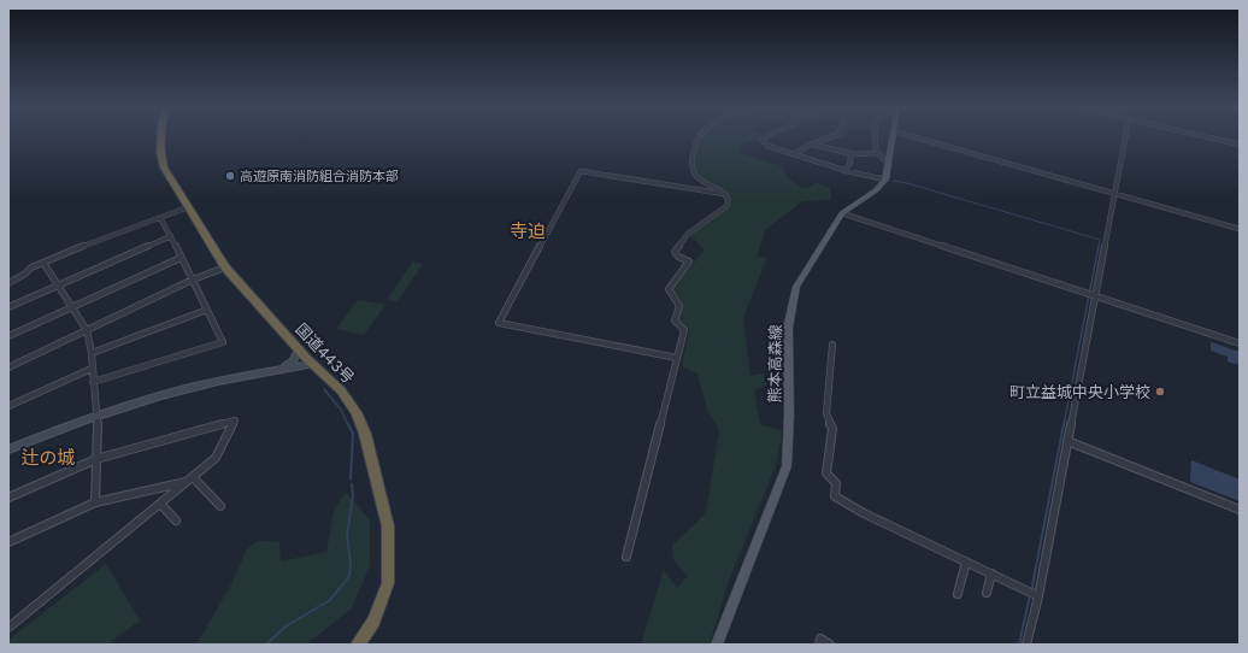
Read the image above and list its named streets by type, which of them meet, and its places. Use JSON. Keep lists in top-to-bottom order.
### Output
{
  "streets": {
    "highway": ["国道443号"],
    "main road": ["熊本高森線"]
  },
  "districts": ["寺迫", "辻の城"],
  "places": ["高遊原南消防組合消防本部", "町立益城中央小学校"]
}
